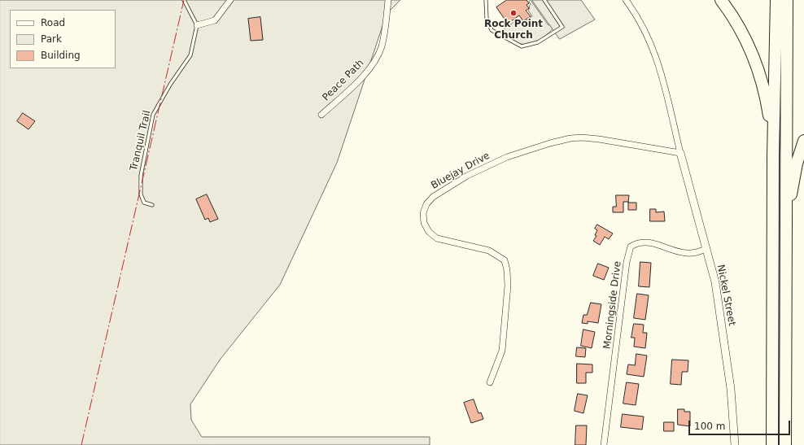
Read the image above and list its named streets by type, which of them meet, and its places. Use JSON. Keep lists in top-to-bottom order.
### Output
{
  "streets": {
    "street": [
      "Peace Path",
      "Bluejay Drive",
      "Nickel Street",
      "Morningside Drive"
    ],
    "lane": ["Tranquil Trail"]
  },
  "crossings": [
    ["Bluejay Drive", "Nickel Street"],
    ["Nickel Street", "Morningside Drive"]
  ],
  "places": ["Rock Point Church"],
  "legend": ["Road", "Park", "Building"],
  "scale_bar": "100 m"
}
